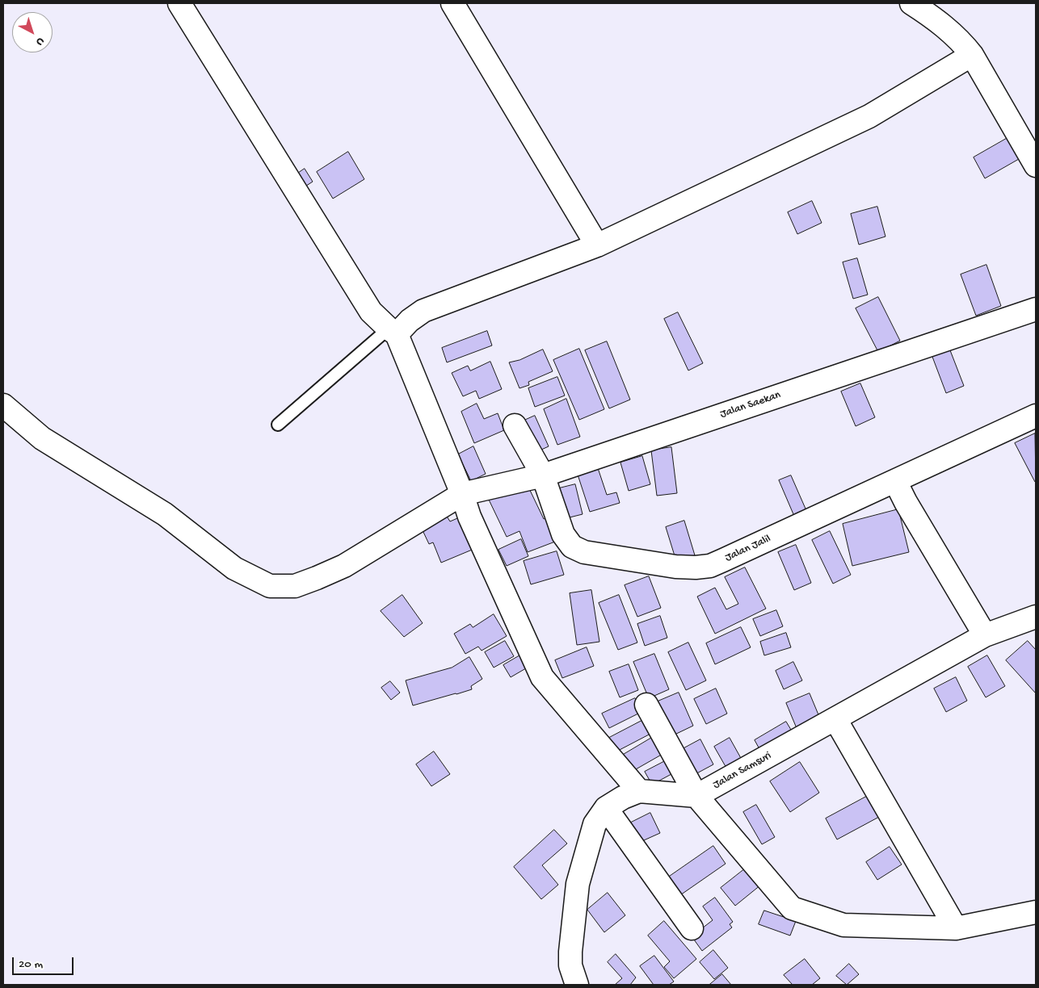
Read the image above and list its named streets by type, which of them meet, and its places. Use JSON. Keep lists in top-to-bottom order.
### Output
{
  "streets": {
    "street": ["Jalan Saekan", "Jalan Jalil", "Jalan Samsuri"]
  },
  "crossings": [
    ["Jalan Saekan", "Jalan Jalil"]
  ],
  "scale_bar": "20 m",
  "north": "bottom right"
}
